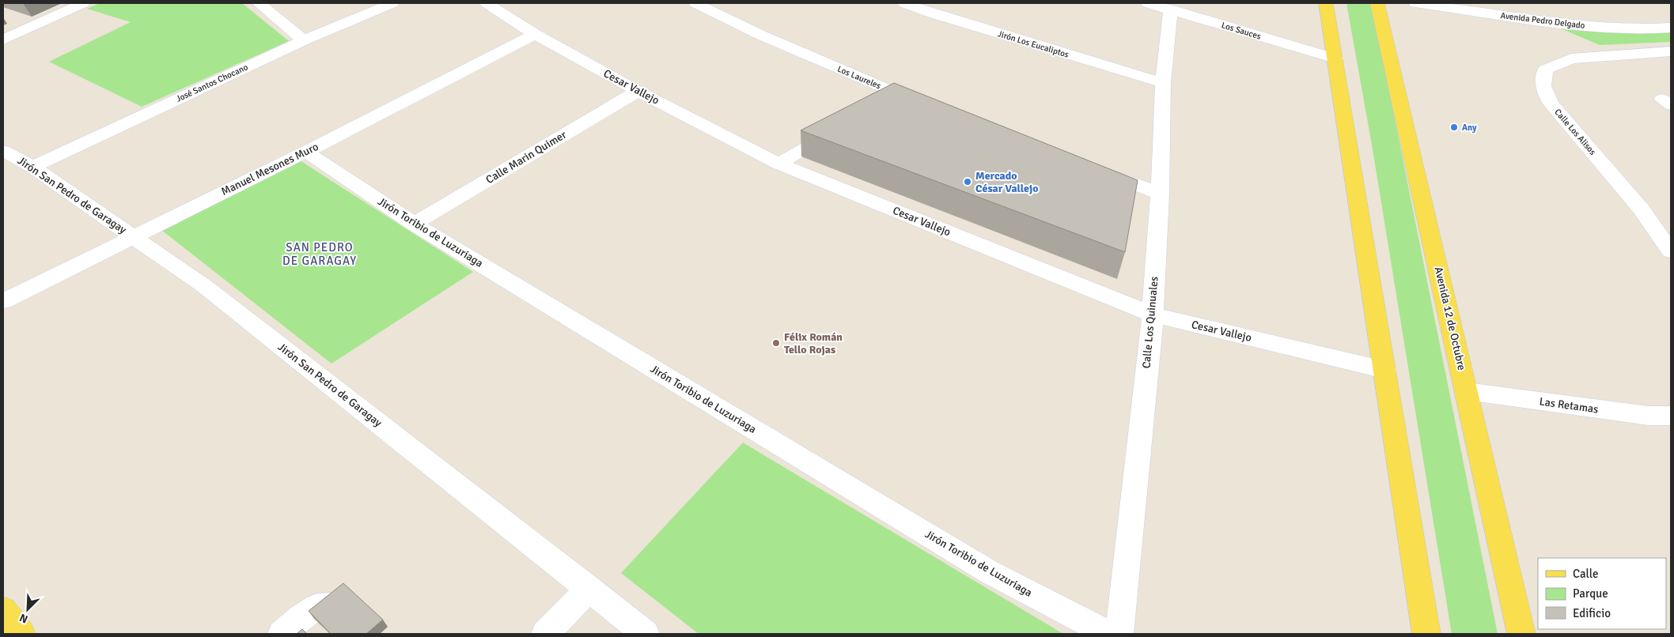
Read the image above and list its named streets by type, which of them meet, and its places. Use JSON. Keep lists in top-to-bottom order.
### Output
{
  "streets": {
    "main road": ["Avenida 12 de Octubre"],
    "street": [
      "Avenida Pedro Delgado",
      "Los Sauces",
      "Jirón Los Eucaliptos",
      "Los Laureles",
      "José Santos Chocano",
      "Cesar Vallejo",
      "Calle Los Alisos",
      "Calle Marin Quimer",
      "Manuel Mesones Muro",
      "Jirón San Pedro de Garagay",
      "Jirón Toribio de Luzuriaga",
      "Calle Los Quinuales",
      "Las Retamas"
    ]
  },
  "crossings": [
    ["Los Sauces", "Calle Los Quinuales"],
    ["Jirón Los Eucaliptos", "Calle Los Quinuales"],
    ["José Santos Chocano", "Jirón San Pedro de Garagay"],
    ["Cesar Vallejo", "Calle Marin Quimer"],
    ["Cesar Vallejo", "Manuel Mesones Muro"],
    ["Cesar Vallejo", "Calle Los Quinuales"],
    ["Calle Marin Quimer", "Jirón Toribio de Luzuriaga"],
    ["Manuel Mesones Muro", "Jirón San Pedro de Garagay"],
    ["Manuel Mesones Muro", "Jirón Toribio de Luzuriaga"],
    ["Avenida 12 de Octubre", "Las Retamas"]
  ],
  "districts": ["SAN PEDRO DE GARAGAY"],
  "places": ["Any", "Mercado César Vallejo", "Félix Román Tello Rojas"],
  "legend": ["Calle", "Parque", "Edificio"],
  "north": "bottom left"
}
